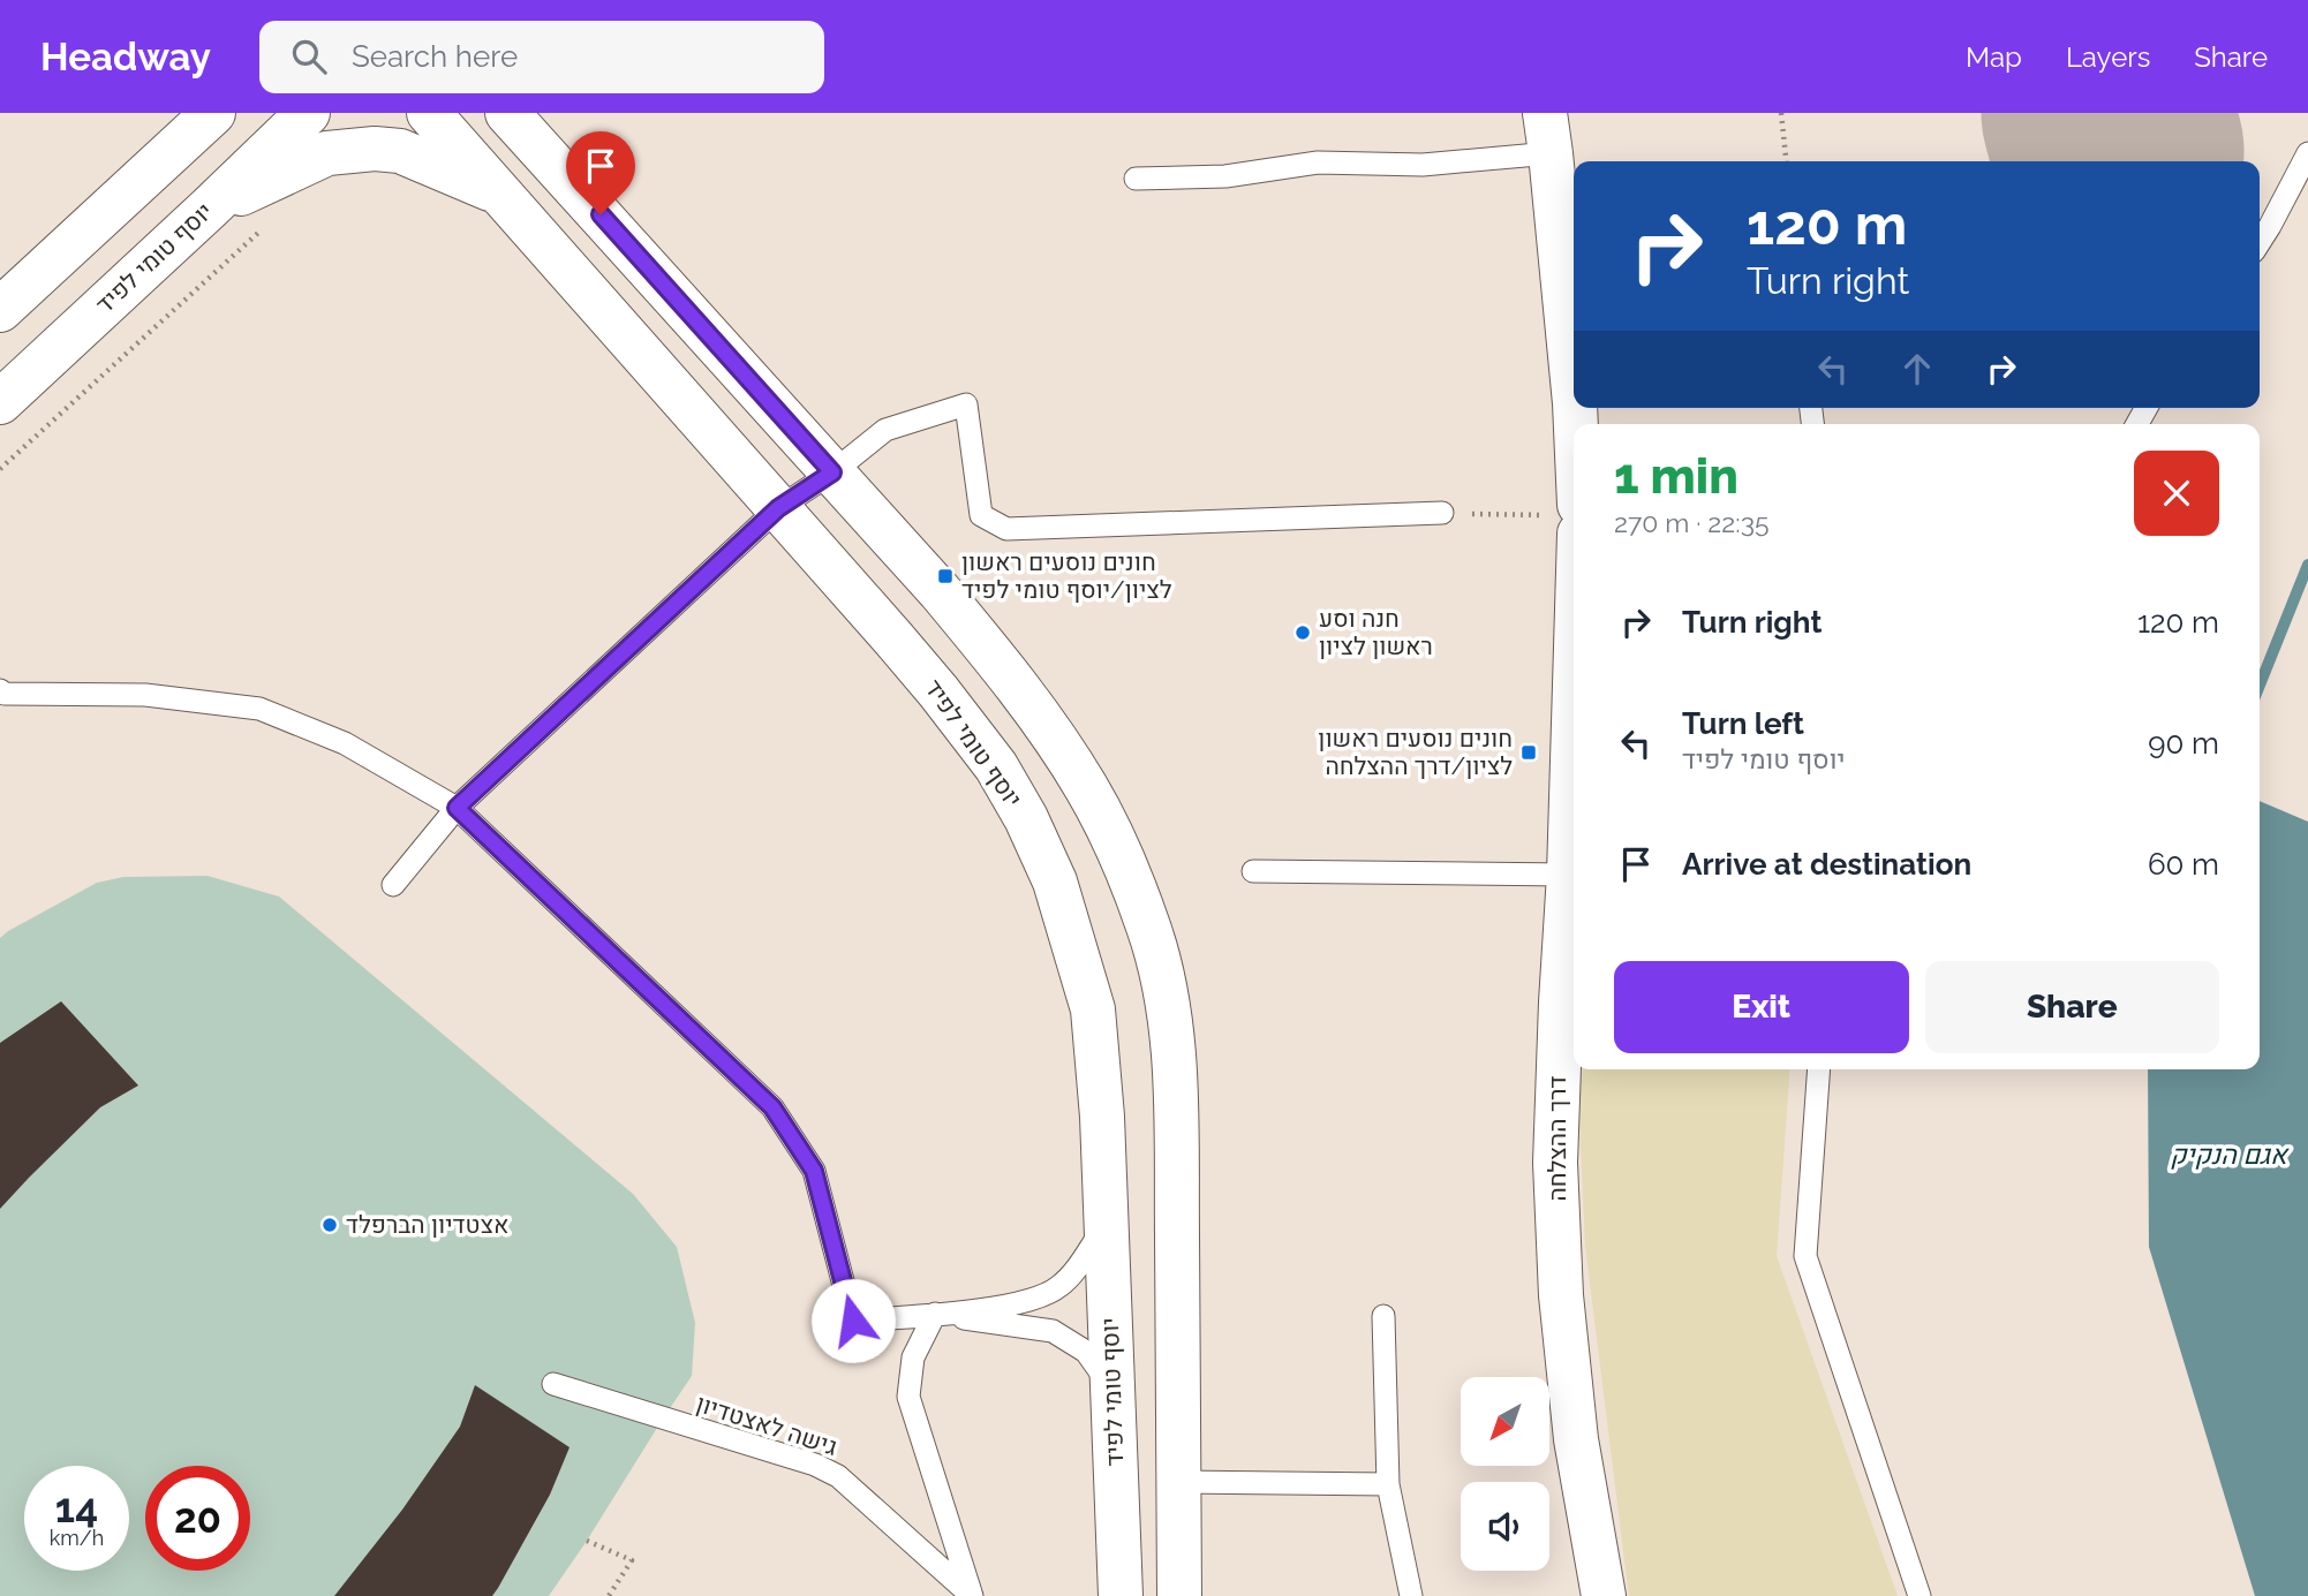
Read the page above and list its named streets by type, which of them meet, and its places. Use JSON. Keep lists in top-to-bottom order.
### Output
{
  "streets": {
    "street": ["יוסף טומי לפיד", "דרך ההצלחה"],
    "lane": ["גישה לאצטדיון"]
  },
  "water": ["אגם הנקיק"],
  "places": {
    "transit": ["חונים נוסעים ראשון לציון/יוסף טומי לפיד", "חונים נוסעים ראשון לציון/דרך ההצלחה"],
    "other": ["חנה וסע ראשון לציון", "אצטדיון הברפלד"]
  },
  "north": "bottom left",
  "page": {
    "header": "Headway",
    "search": "Search here",
    "nav": ["Map", "Layers", "Share"],
    "turn": ["120 m", "Turn right"],
    "heading": ["1 min", "270 m · 22:35"],
    "list": [
      {
        "name": "Turn right",
        "value": "120 m"
      },
      {
        "name": "Turn left",
        "note": "יוסף טומי לפיד",
        "value": "90 m"
      },
      {
        "name": "Arrive at destination",
        "value": "60 m"
      }
    ],
    "buttons": ["Exit", "Share"],
    "speed": "14 km/h",
    "limit": "20"
  }
}
